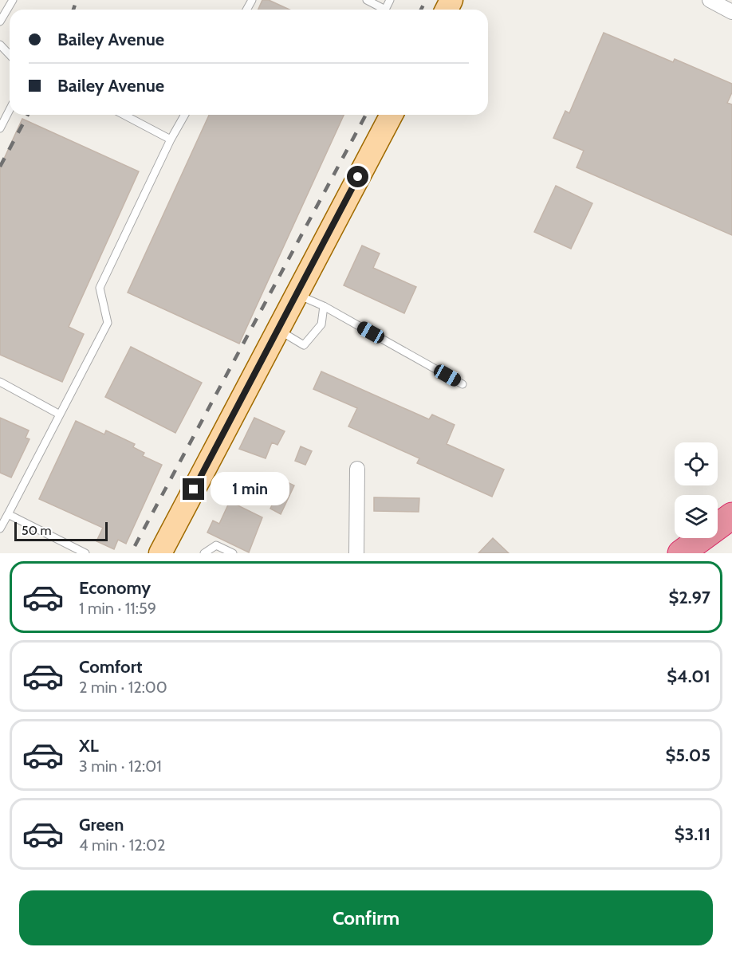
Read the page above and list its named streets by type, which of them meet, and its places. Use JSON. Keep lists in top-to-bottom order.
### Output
{
  "scale_bar": "50 m",
  "page": {
    "banner": ["Bailey Avenue", "Bailey Avenue"],
    "bubble": "1 min",
    "scale": "50 m",
    "list": [
      {
        "name": "Economy",
        "note": "1 min · 11:59",
        "value": "$2.97"
      },
      {
        "name": "Comfort",
        "note": "2 min · 12:00",
        "value": "$4.01"
      },
      {
        "name": "XL",
        "note": "3 min · 12:01",
        "value": "$5.05"
      },
      {
        "name": "Green",
        "note": "4 min · 12:02",
        "value": "$3.11"
      }
    ],
    "buttons": "Confirm"
  }
}
